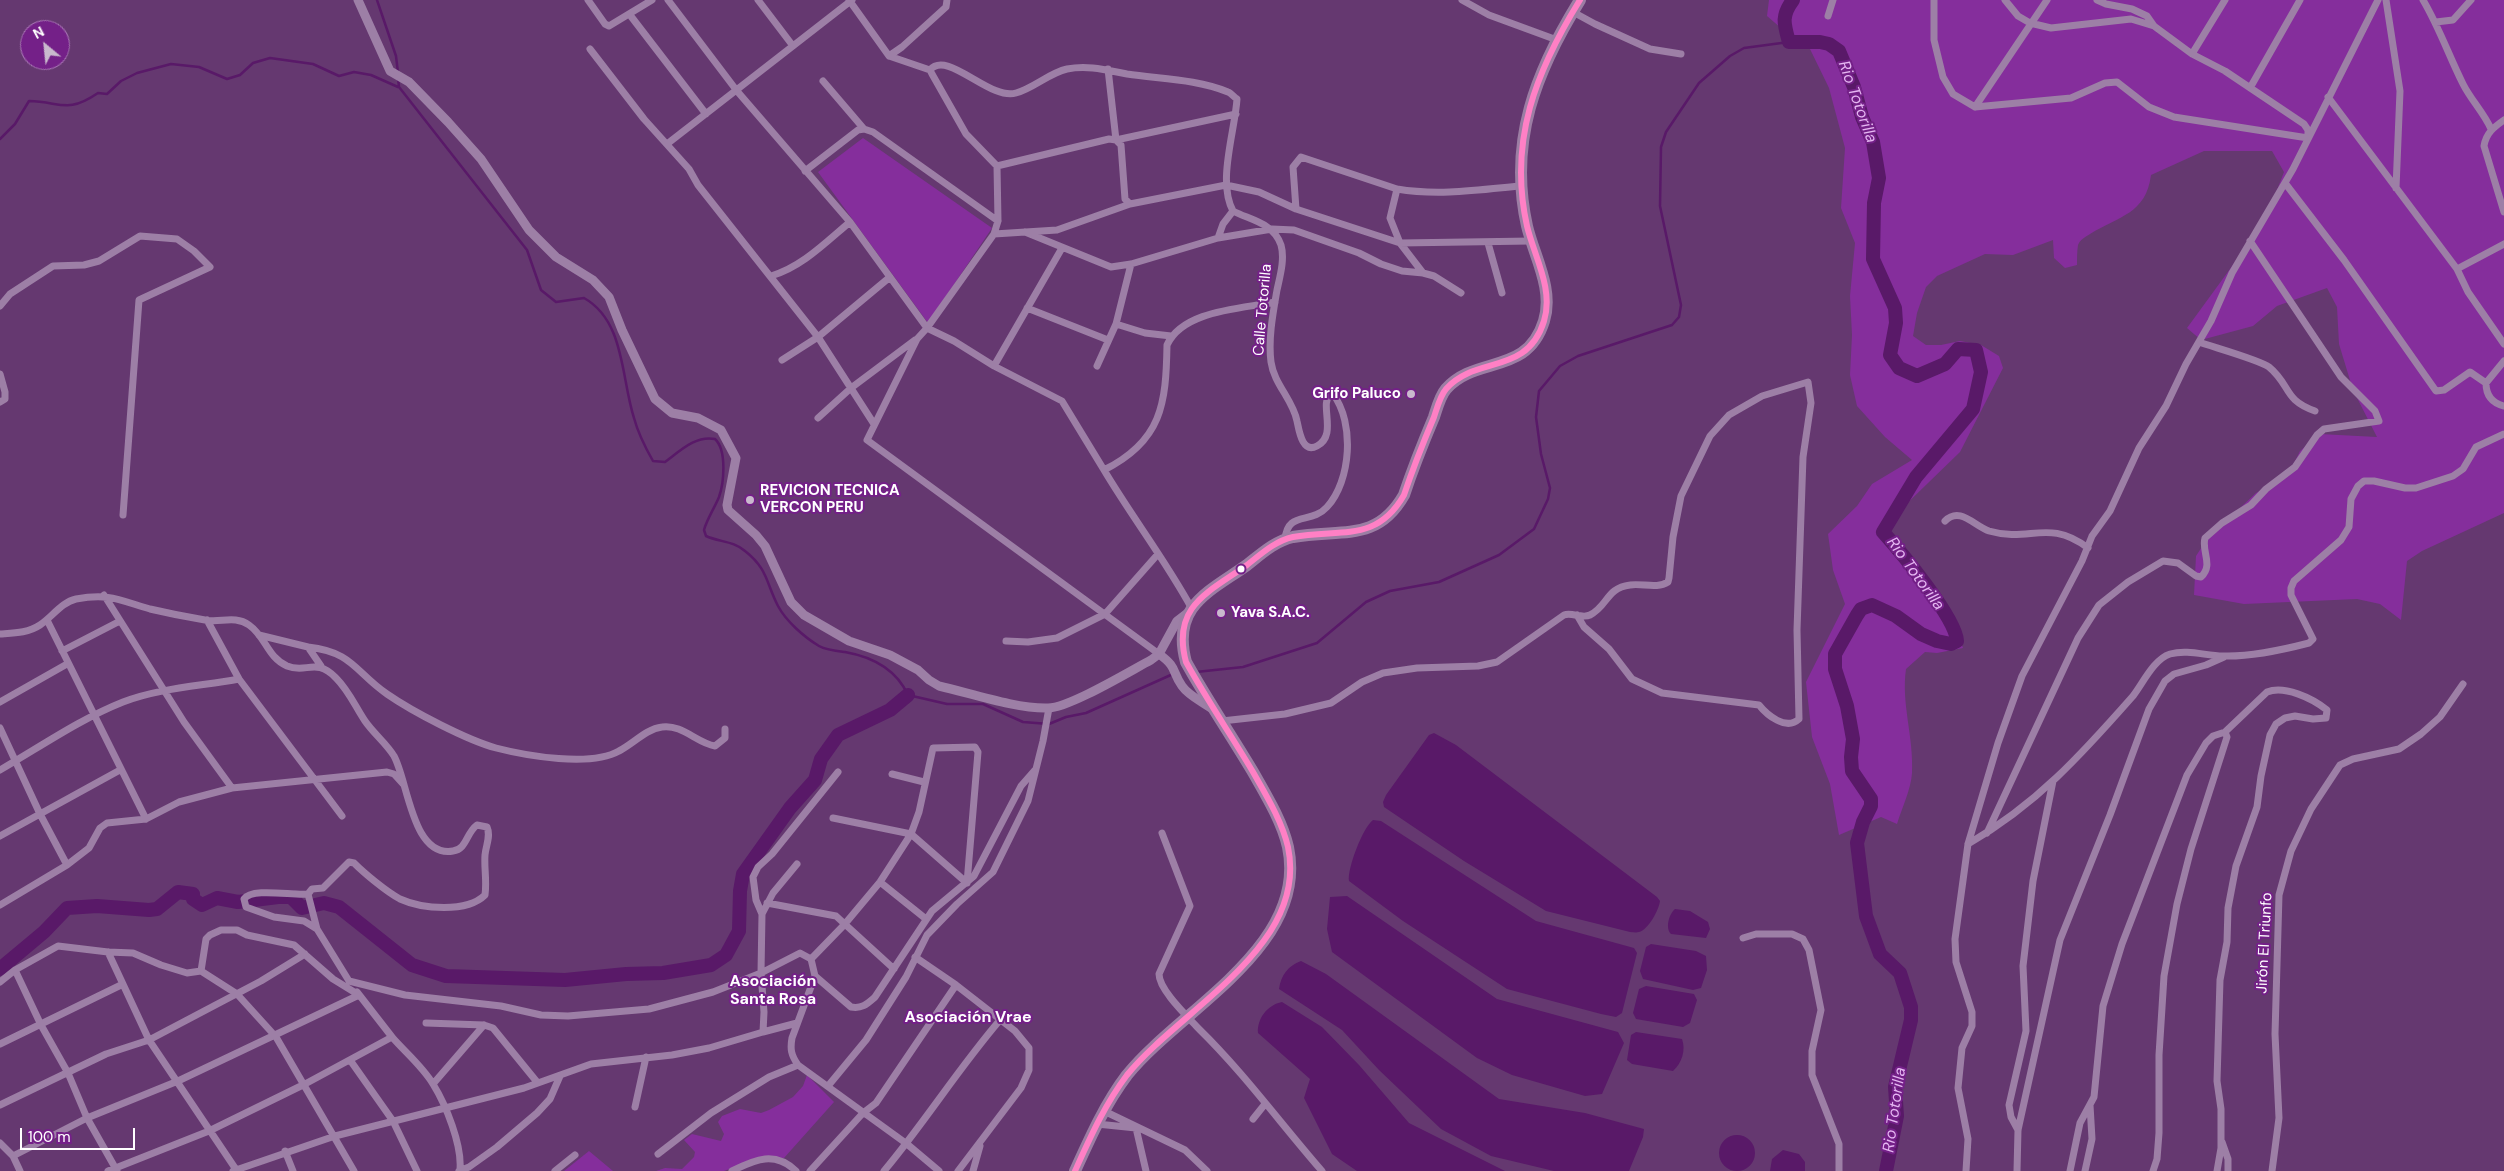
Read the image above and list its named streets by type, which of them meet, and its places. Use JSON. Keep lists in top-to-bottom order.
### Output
{
  "streets": {
    "street": ["Calle Totorilla", "Jirón El Triunfo"]
  },
  "districts": ["Asociación Santa Rosa", "Asociación Vrae"],
  "water": ["Rio Totorilla"],
  "places": ["Grifo Paluco", "REVICION TECNICA VERCON PERU", "Yava S.A.C."],
  "scale_bar": "100 m",
  "north": "top left"
}
